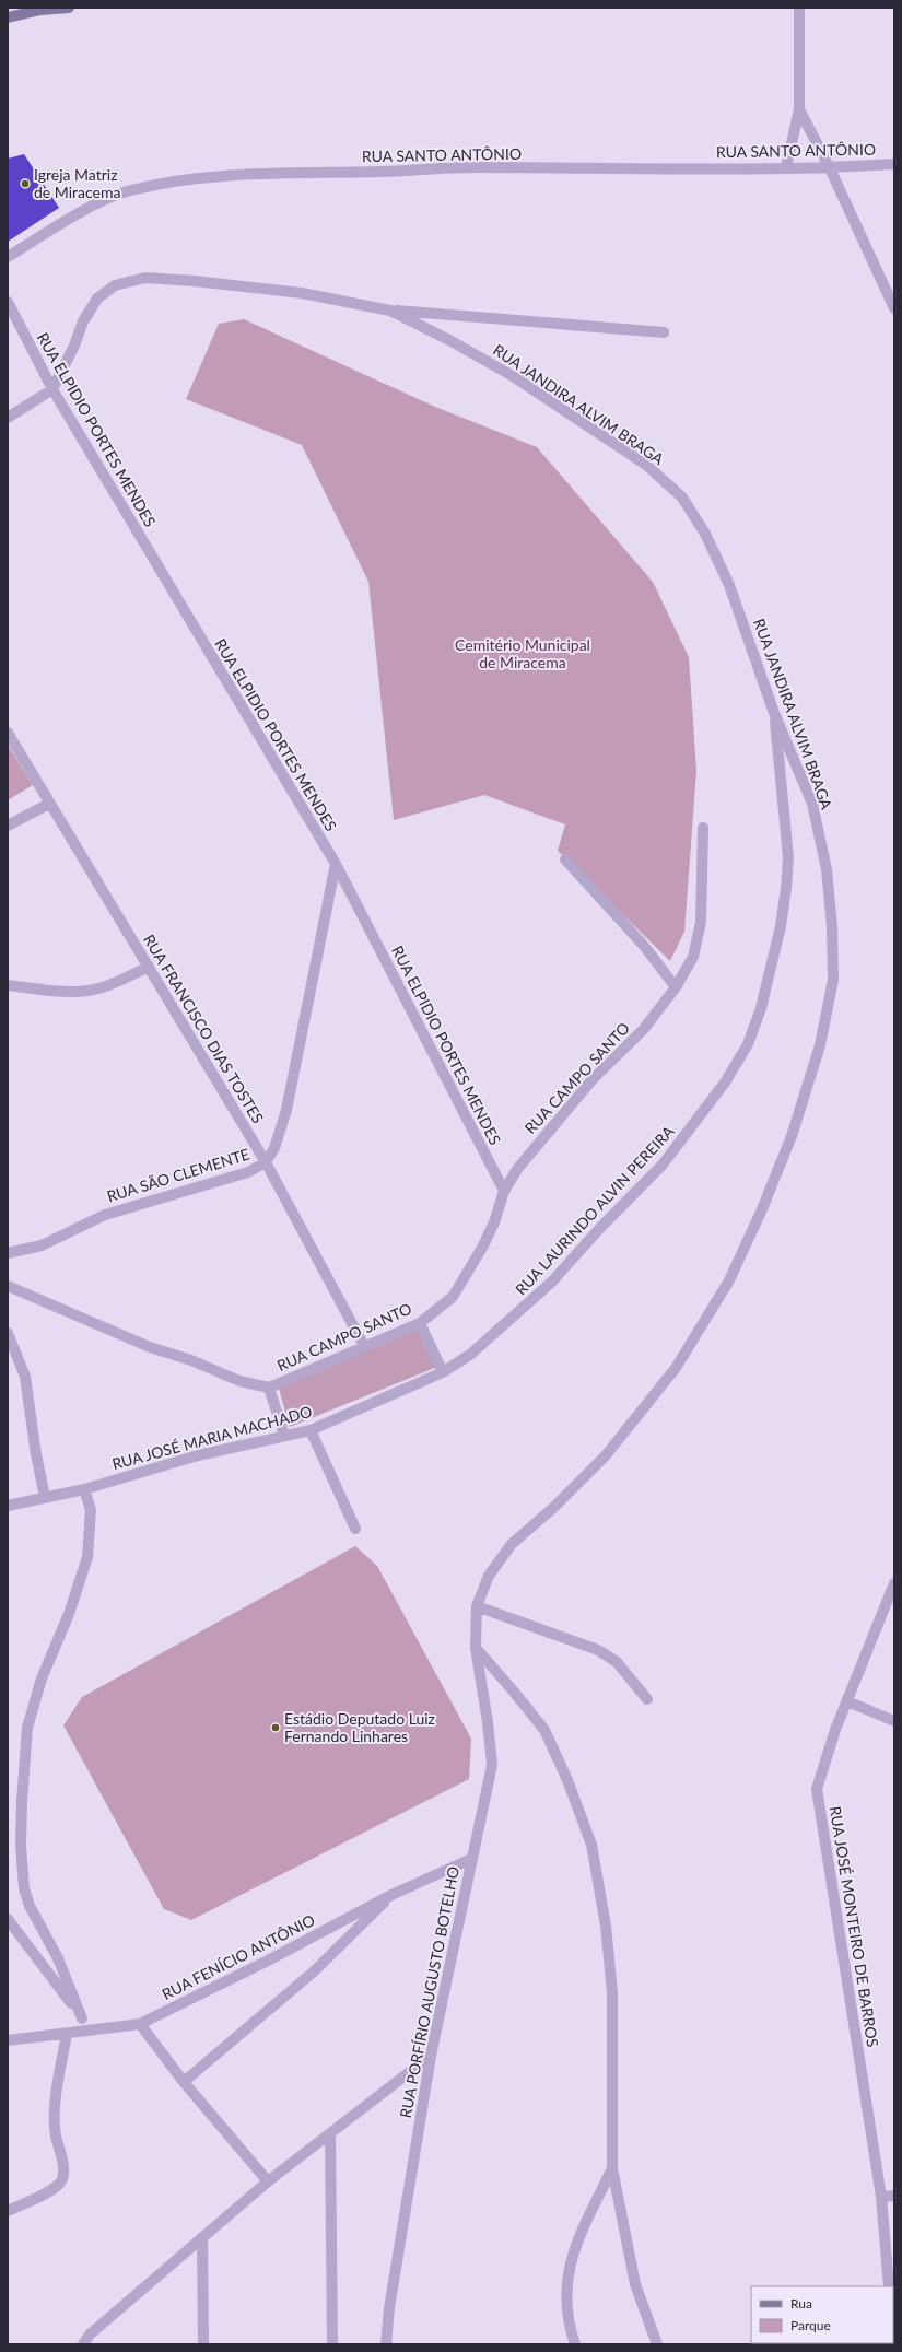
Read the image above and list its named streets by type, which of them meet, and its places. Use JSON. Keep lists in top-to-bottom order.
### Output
{
  "streets": {
    "street": [
      "RUA SANTO ANTÔNIO",
      "RUA JANDIRA ALVIM BRAGA",
      "RUA ELPIDIO PORTES MENDES",
      "RUA FRANCISCO DIAS TOSTES",
      "RUA CAMPO SANTO",
      "RUA SÃO CLEMENTE",
      "RUA LAURINDO ALVIN PEREIRA",
      "RUA JOSÉ MARIA MACHADO",
      "RUA JOSÉ MONTEIRO DE BARROS",
      "RUA FENÍCIO ANTÔNIO",
      "RUA PORFÍRIO AUGUSTO BOTELHO"
    ]
  },
  "crossings": [
    ["RUA JANDIRA ALVIM BRAGA", "RUA ELPIDIO PORTES MENDES"],
    ["RUA JANDIRA ALVIM BRAGA", "RUA LAURINDO ALVIN PEREIRA"],
    ["RUA JANDIRA ALVIM BRAGA", "RUA PORFÍRIO AUGUSTO BOTELHO"],
    ["RUA ELPIDIO PORTES MENDES", "RUA CAMPO SANTO"],
    ["RUA ELPIDIO PORTES MENDES", "RUA SÃO CLEMENTE"],
    ["RUA FRANCISCO DIAS TOSTES", "RUA CAMPO SANTO"],
    ["RUA FRANCISCO DIAS TOSTES", "RUA SÃO CLEMENTE"],
    ["RUA LAURINDO ALVIN PEREIRA", "RUA JOSÉ MARIA MACHADO"],
    ["RUA FENÍCIO ANTÔNIO", "RUA PORFÍRIO AUGUSTO BOTELHO"]
  ],
  "parks": ["Cemitério Municipal de Miracema"],
  "places": ["Igreja Matriz de Miracema", "Estádio Deputado Luiz Fernando Linhares"],
  "legend": ["Rua", "Parque"]
}
